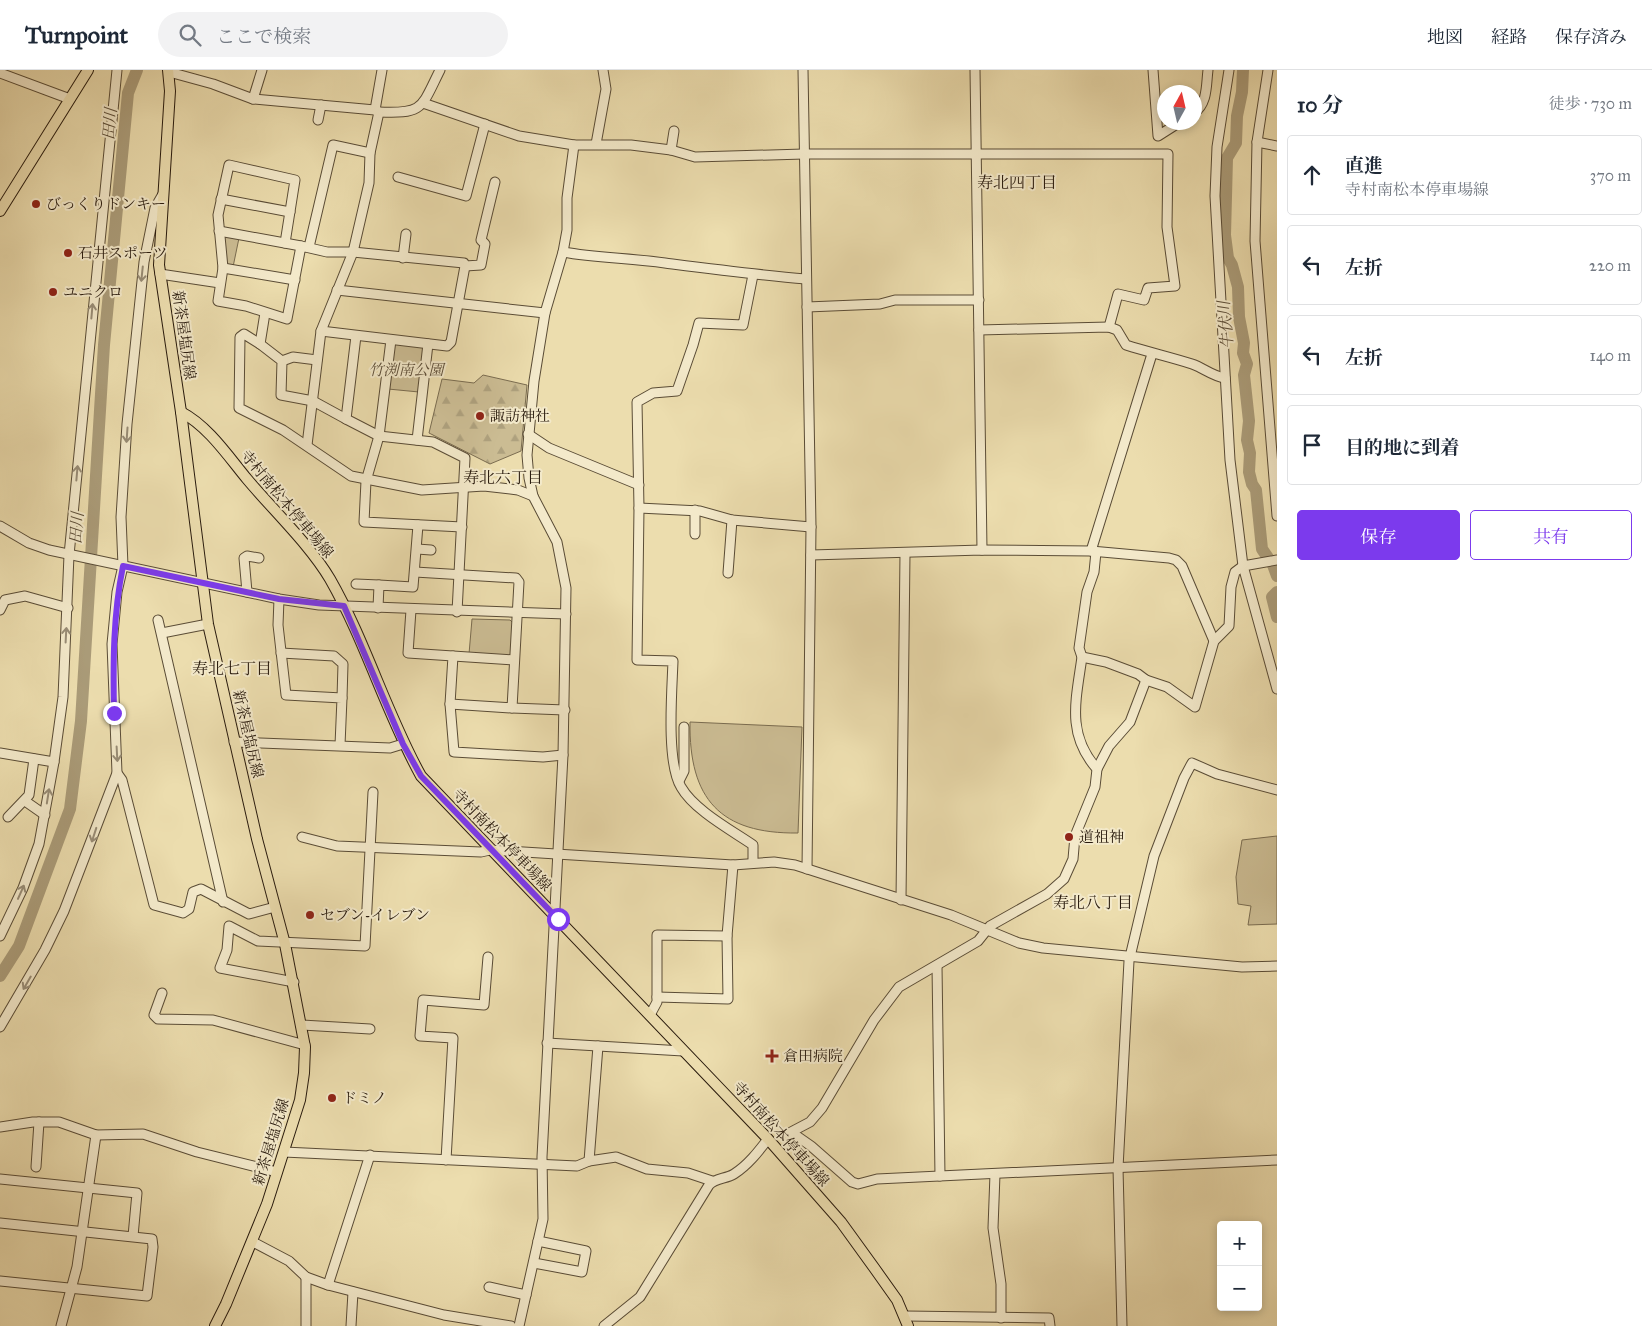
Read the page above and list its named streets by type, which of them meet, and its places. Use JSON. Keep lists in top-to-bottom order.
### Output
{
  "streets": {
    "main road": ["新茶屋塩尻線", "寺村南松本停車場線"]
  },
  "crossings": [
    ["新茶屋塩尻線", "寺村南松本停車場線"]
  ],
  "districts": [
    "寿北四丁目",
    "寿北六丁目",
    "寿北七丁目",
    "寿北八丁目"
  ],
  "water": ["田川", "牛伏川"],
  "parks": ["竹渕南公園"],
  "places": {
    "other": [
      "びっくりドンキー",
      "石井スポーツ",
      "ユニクロ",
      "諏訪神社",
      "道祖神",
      "セブン-イレブン",
      "ドミノ"
    ],
    "health": ["倉田病院"]
  },
  "north": "top",
  "page": {
    "header": "Turnpoint",
    "search": "ここで検索",
    "nav": ["地図", "経路", "保存済み"],
    "heading": ["10 分", "徒歩 · 730 m"],
    "list": [
      ["直進", "寺村南松本停車場線", "370 m"],
      ["左折", "220 m"],
      ["左折", "140 m"],
      "目的地に到着"
    ],
    "buttons": ["保存", "共有"],
    "map_buttons": ["+", "−"]
  }
}
